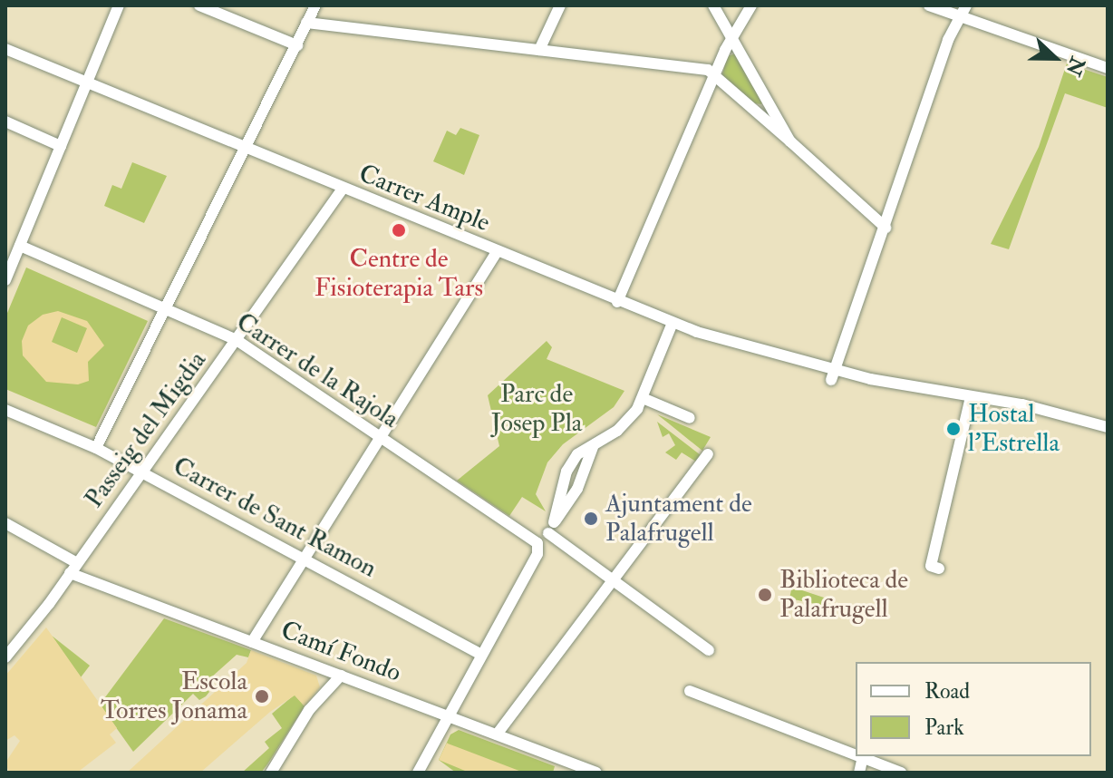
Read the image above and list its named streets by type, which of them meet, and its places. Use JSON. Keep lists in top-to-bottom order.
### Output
{
  "streets": {
    "street": [
      "Carrer Ample",
      "Carrer de la Rajola",
      "Passeig del Migdia",
      "Carrer de Sant Ramon",
      "Camí Fondo"
    ]
  },
  "crossings": [
    ["Carrer Ample", "Passeig del Migdia"],
    ["Carrer de la Rajola", "Passeig del Migdia"],
    ["Passeig del Migdia", "Carrer de Sant Ramon"],
    ["Passeig del Migdia", "Camí Fondo"]
  ],
  "parks": ["Parc de Josep Pla"],
  "places": [
    "Centre de Fisioterapia Tars",
    "Hostal l'Estrella",
    "Ajuntament de Palafrugell",
    "Biblioteca de Palafrugell",
    "Escola Torres Jonama"
  ],
  "legend": ["Road", "Park"],
  "north": "right"
}
